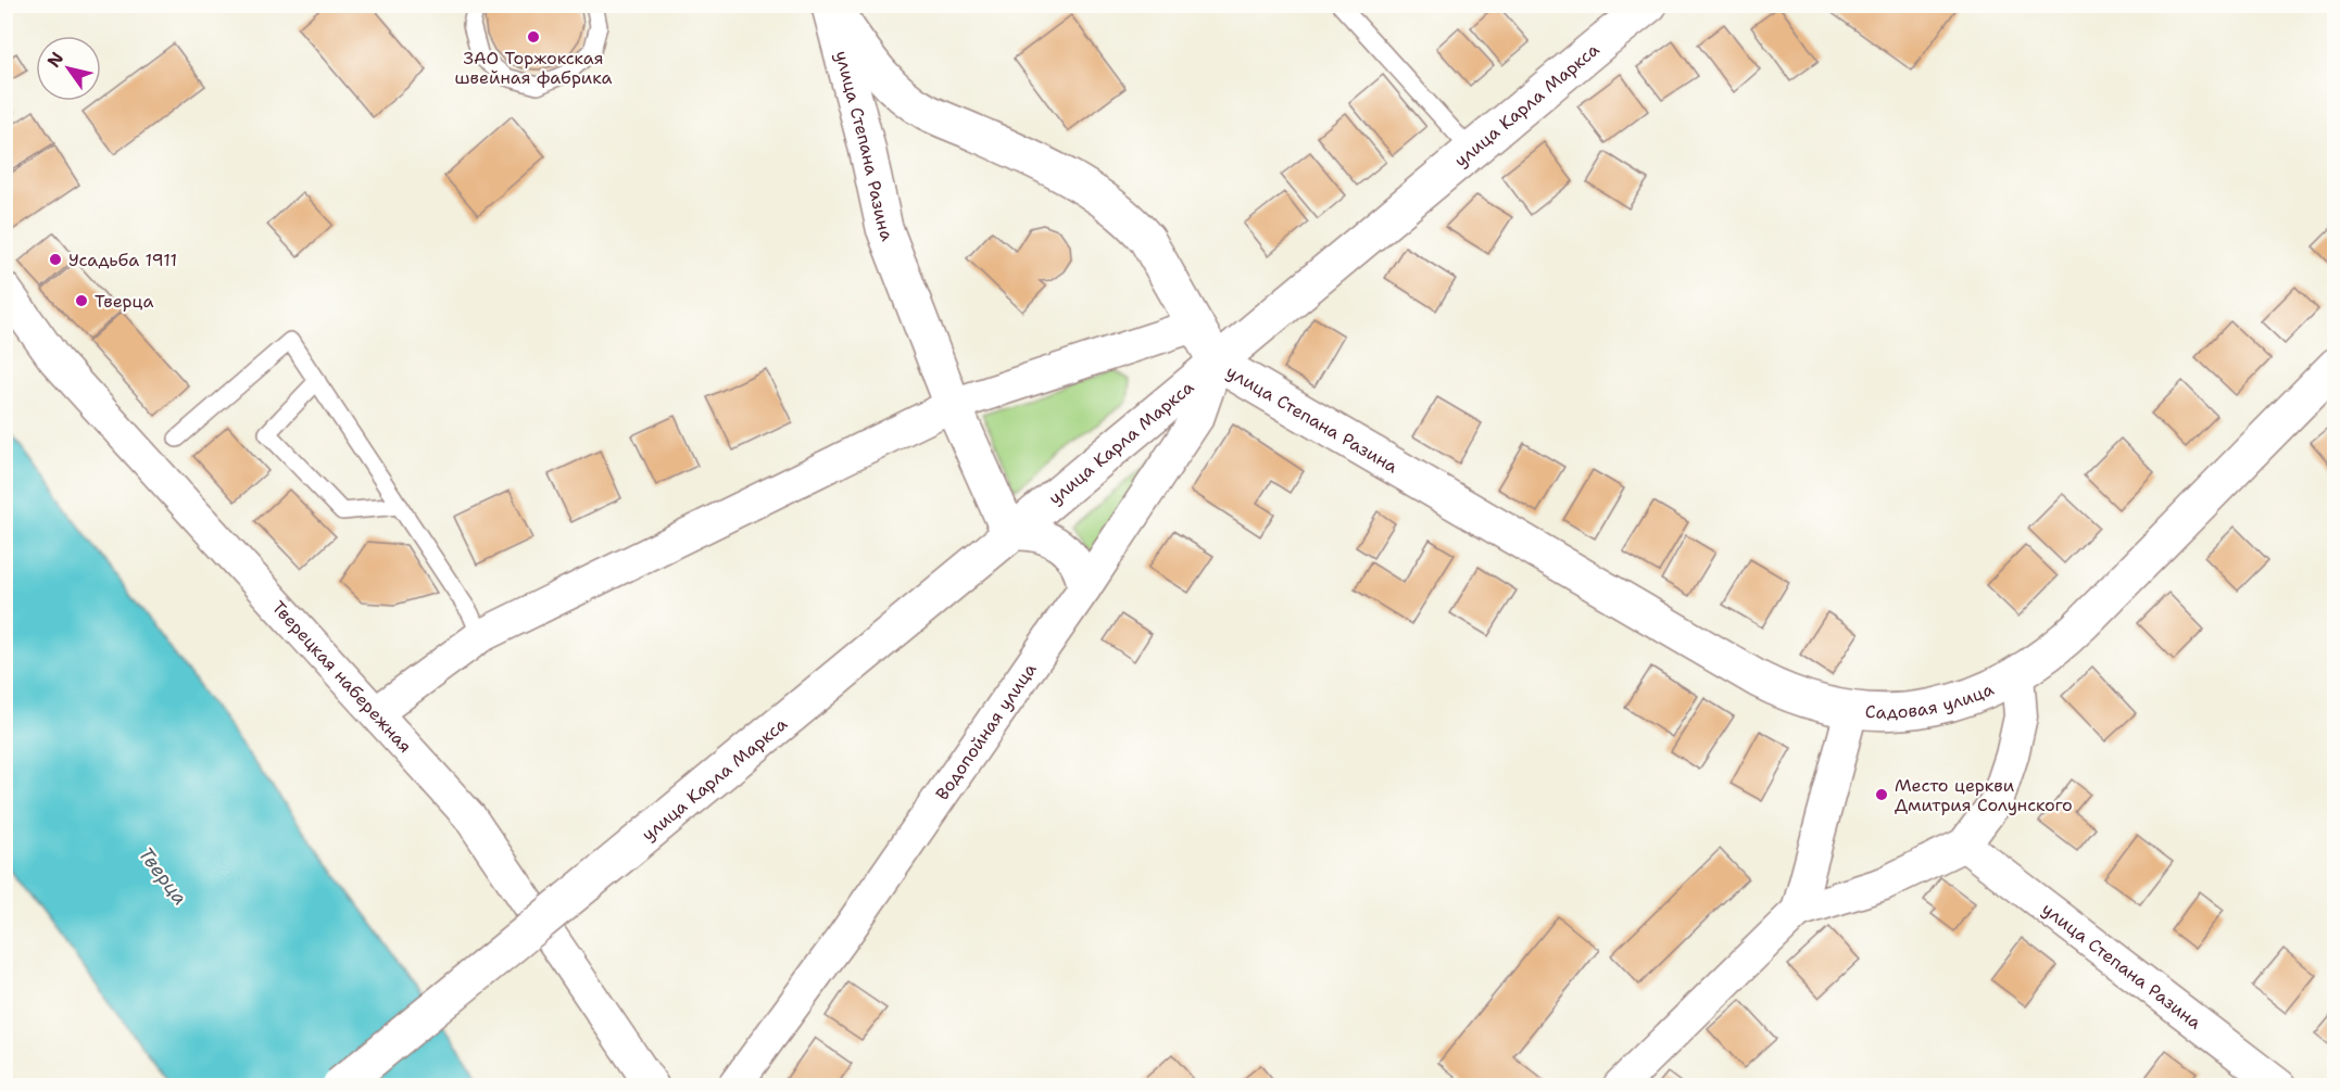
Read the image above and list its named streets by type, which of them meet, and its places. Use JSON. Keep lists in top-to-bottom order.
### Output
{
  "streets": {
    "main road": ["улица Карла Маркса", "улица Степана Разина", "Садовая улица"],
    "street": ["Тверецкая набережная", "Водопойная улица"]
  },
  "crossings": [
    ["улица Карла Маркса", "улица Степана Разина"],
    ["улица Карла Маркса", "Водопойная улица"],
    ["улица Степана Разина", "Садовая улица"],
    ["улица Степана Разина", "Водопойная улица"]
  ],
  "water": ["Тверца"],
  "places": [
    "ЗАО Торжокская швейная фабрика",
    "Усадьба 1911",
    "Тверца",
    "Место церкви Дмитрия Солунского"
  ],
  "north": "top left"
}
